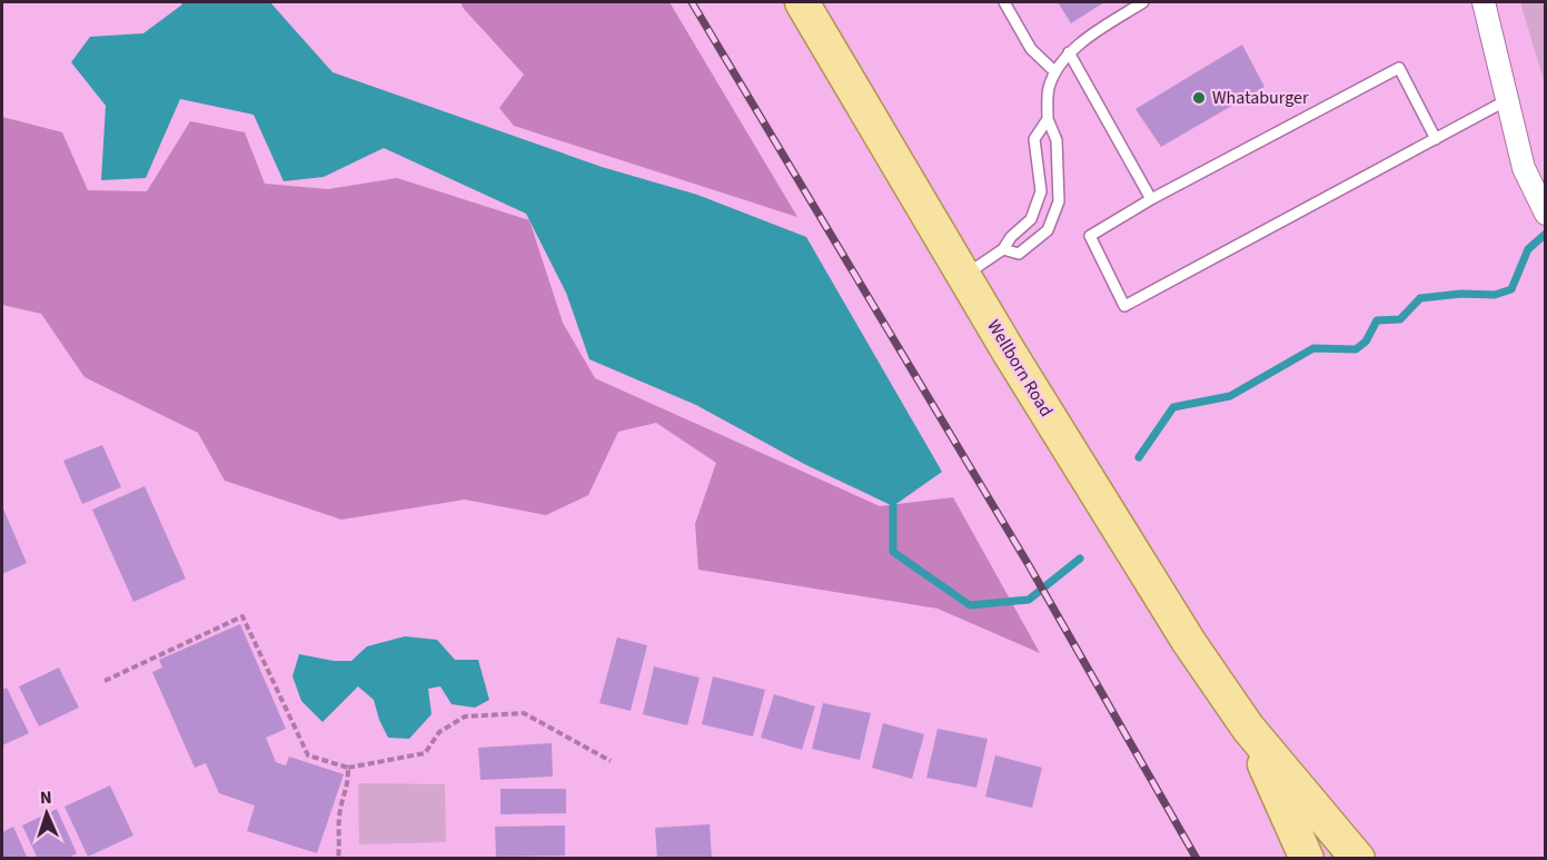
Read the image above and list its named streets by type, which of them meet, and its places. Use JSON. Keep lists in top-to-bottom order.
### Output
{
  "streets": {
    "main road": ["Wellborn Road"]
  },
  "places": ["Whataburger"],
  "north": "top"
}
